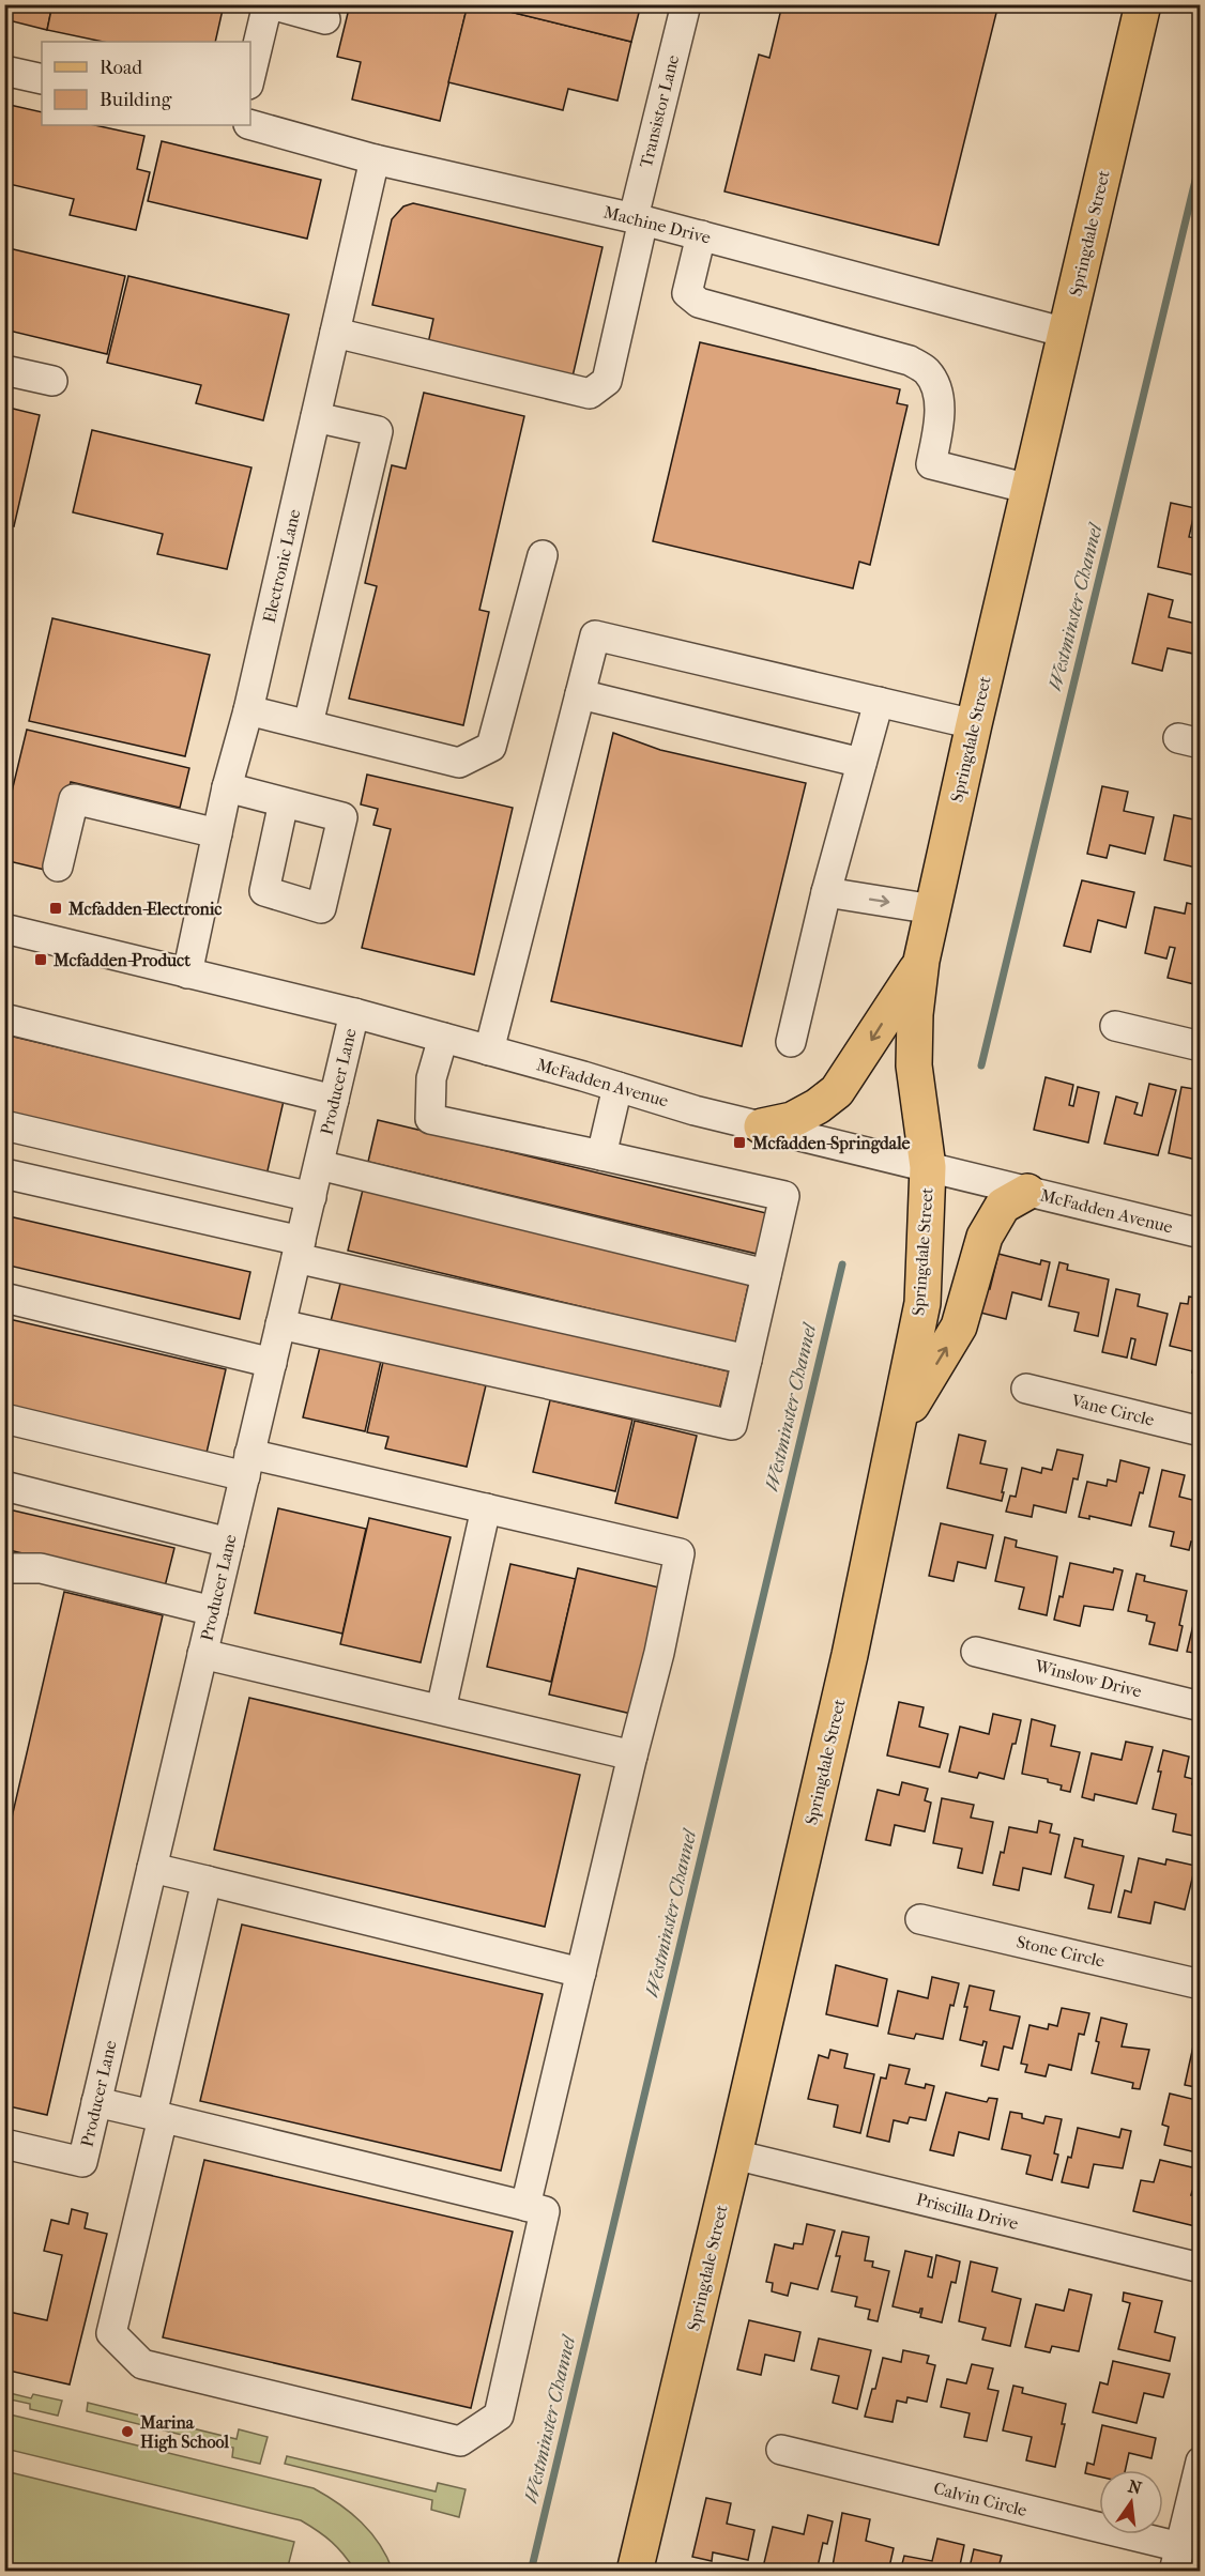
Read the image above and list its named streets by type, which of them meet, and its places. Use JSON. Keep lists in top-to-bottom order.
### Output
{
  "streets": {
    "main road": ["Springdale Street"],
    "street": [
      "Transistor Lane",
      "Machine Drive",
      "Electronic Lane",
      "Producer Lane",
      "McFadden Avenue",
      "Vane Circle",
      "Winslow Drive",
      "Stone Circle",
      "Priscilla Drive",
      "Calvin Circle"
    ]
  },
  "crossings": [
    ["Transistor Lane", "Machine Drive"],
    ["Transistor Lane", "Electronic Lane"],
    ["Machine Drive", "Springdale Street"],
    ["Machine Drive", "Electronic Lane"],
    ["Springdale Street", "McFadden Avenue"],
    ["Springdale Street", "Priscilla Drive"],
    ["Electronic Lane", "McFadden Avenue"],
    ["Producer Lane", "McFadden Avenue"]
  ],
  "water": ["Westminster Channel"],
  "places": {
    "transit": ["Mcfadden-Electronic", "Mcfadden-Product", "Mcfadden-Springdale"],
    "other": ["Marina High School"]
  },
  "legend": ["Road", "Building"],
  "north": "top"
}
